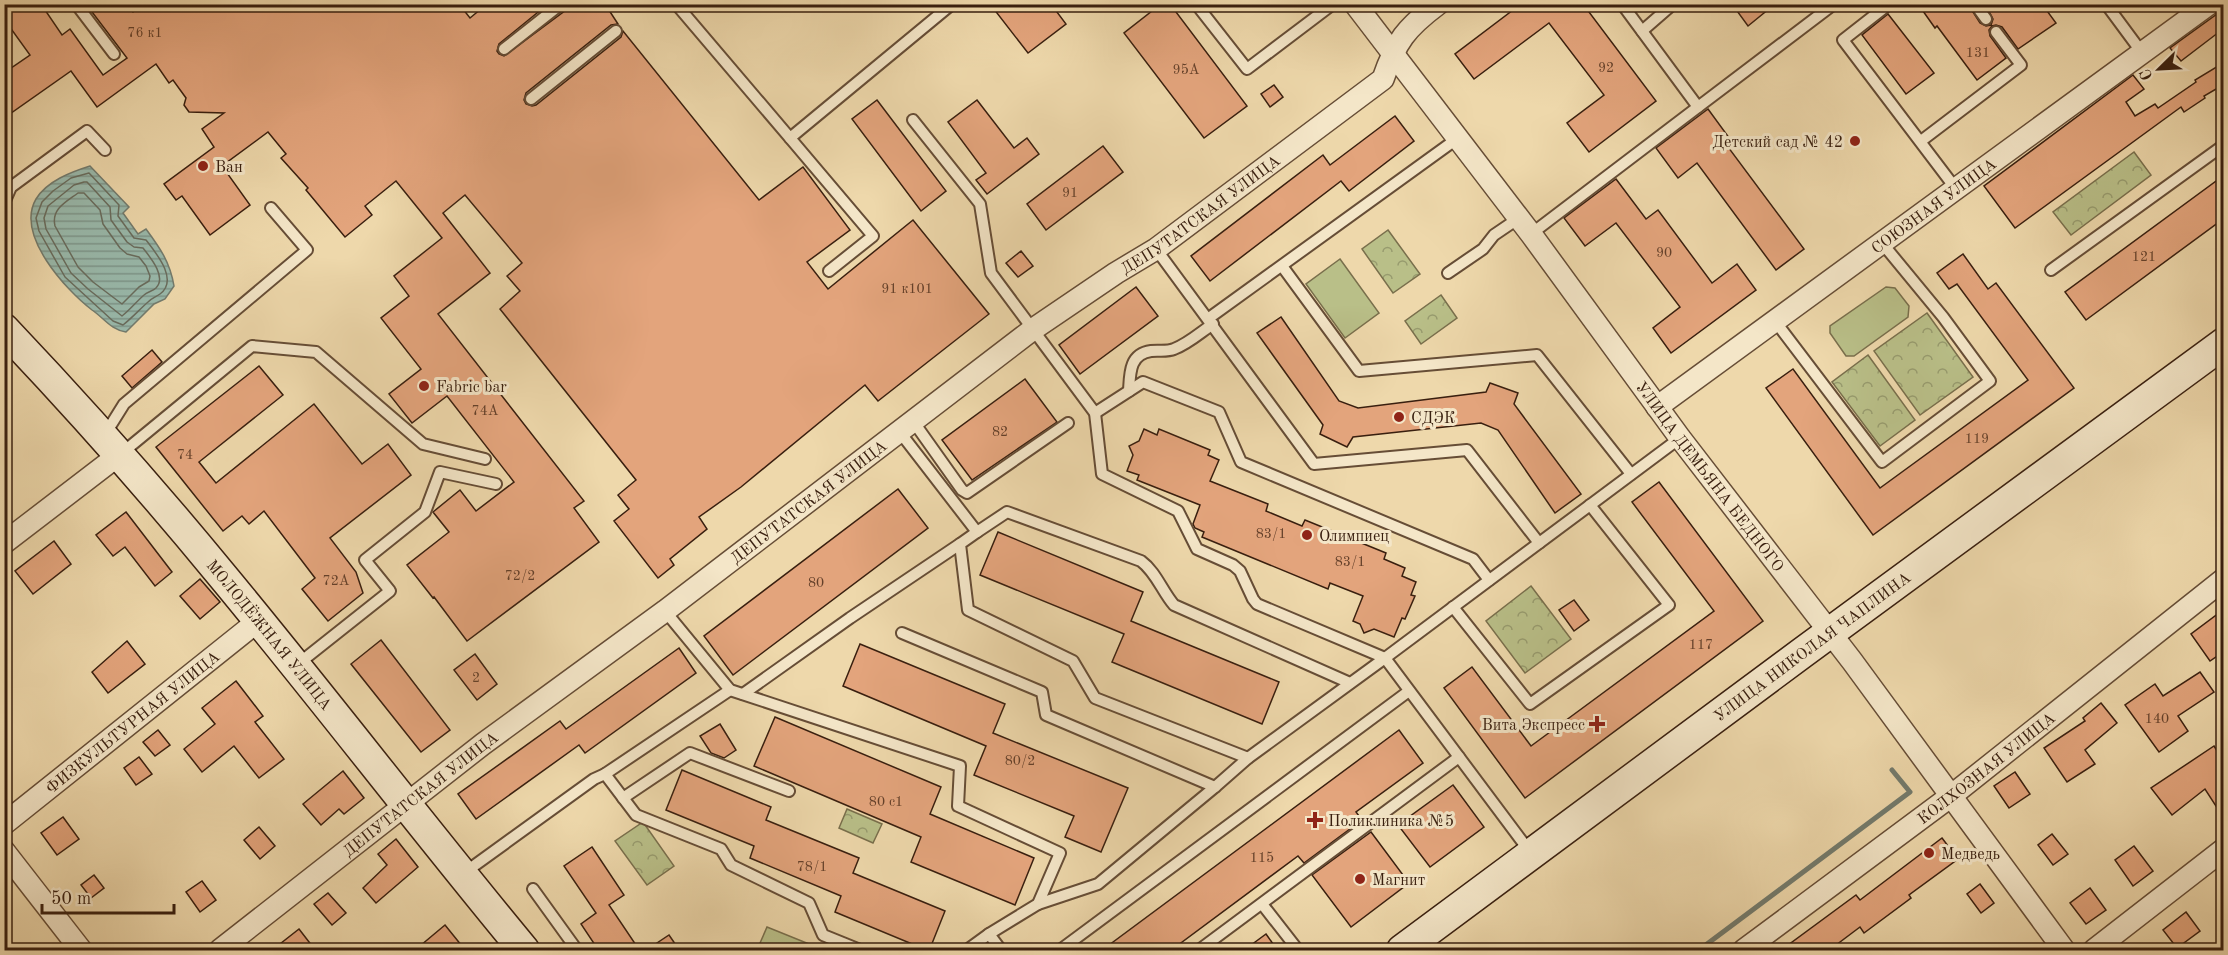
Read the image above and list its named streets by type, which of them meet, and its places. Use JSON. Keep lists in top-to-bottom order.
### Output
{
  "streets": {
    "street": [
      "СОЮЗНАЯ УЛИЦА",
      "ДЕПУТАТСКАЯ УЛИЦА",
      "УЛИЦА ДЕМЬЯНА БЕДНОГО",
      "МОЛОДЁЖНАЯ УЛИЦА",
      "УЛИЦА НИКОЛАЯ ЧАПЛИНА",
      "ФИЗКУЛЬТУРНАЯ УЛИЦА",
      "КОЛХОЗНАЯ УЛИЦА"
    ]
  },
  "crossings": [
    ["СОЮЗНАЯ УЛИЦА", "УЛИЦА ДЕМЬЯНА БЕДНОГО"],
    ["ДЕПУТАТСКАЯ УЛИЦА", "УЛИЦА ДЕМЬЯНА БЕДНОГО"],
    ["ДЕПУТАТСКАЯ УЛИЦА", "МОЛОДЁЖНАЯ УЛИЦА"],
    ["УЛИЦА ДЕМЬЯНА БЕДНОГО", "УЛИЦА НИКОЛАЯ ЧАПЛИНА"],
    ["УЛИЦА ДЕМЬЯНА БЕДНОГО", "КОЛХОЗНАЯ УЛИЦА"],
    ["МОЛОДЁЖНАЯ УЛИЦА", "ФИЗКУЛЬТУРНАЯ УЛИЦА"]
  ],
  "places": {
    "other": [
      "Детский сад № 42",
      "Ван",
      "Fabric bar",
      "СДЭК",
      "Олимпиец",
      "Медведь",
      "Магнит"
    ],
    "health": ["Вита Экспресс", "Поликлиника №5"]
  },
  "house_numbers": [
    "76 к1",
    "131",
    "92",
    "95А",
    "91",
    "90",
    "121",
    "91 к101",
    "74А",
    "82",
    "119",
    "74",
    "83/1",
    "83/1",
    "72/2",
    "72А",
    "80",
    "117",
    "2",
    "140",
    "80/2",
    "80 с1",
    "115",
    "78/1"
  ],
  "scale_bar": "50 m",
  "north": "bottom left"
}
